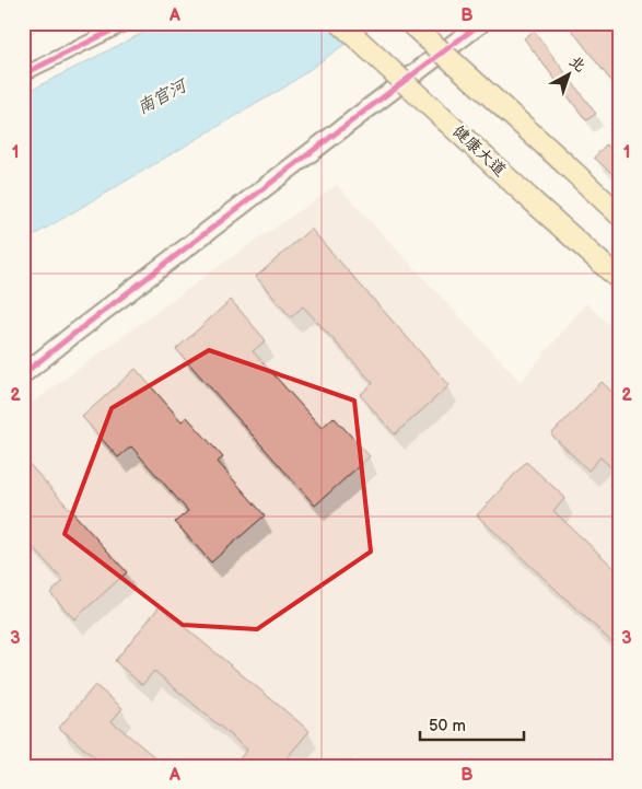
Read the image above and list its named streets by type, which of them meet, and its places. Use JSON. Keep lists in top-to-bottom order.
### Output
{
  "streets": {
    "main road": ["健康大道"]
  },
  "water": ["南官河"],
  "scale_bar": "50 m",
  "north": "top right",
  "grid": {
    "columns": ["A", "B"],
    "rows": ["1", "2", "3"]
  }
}
